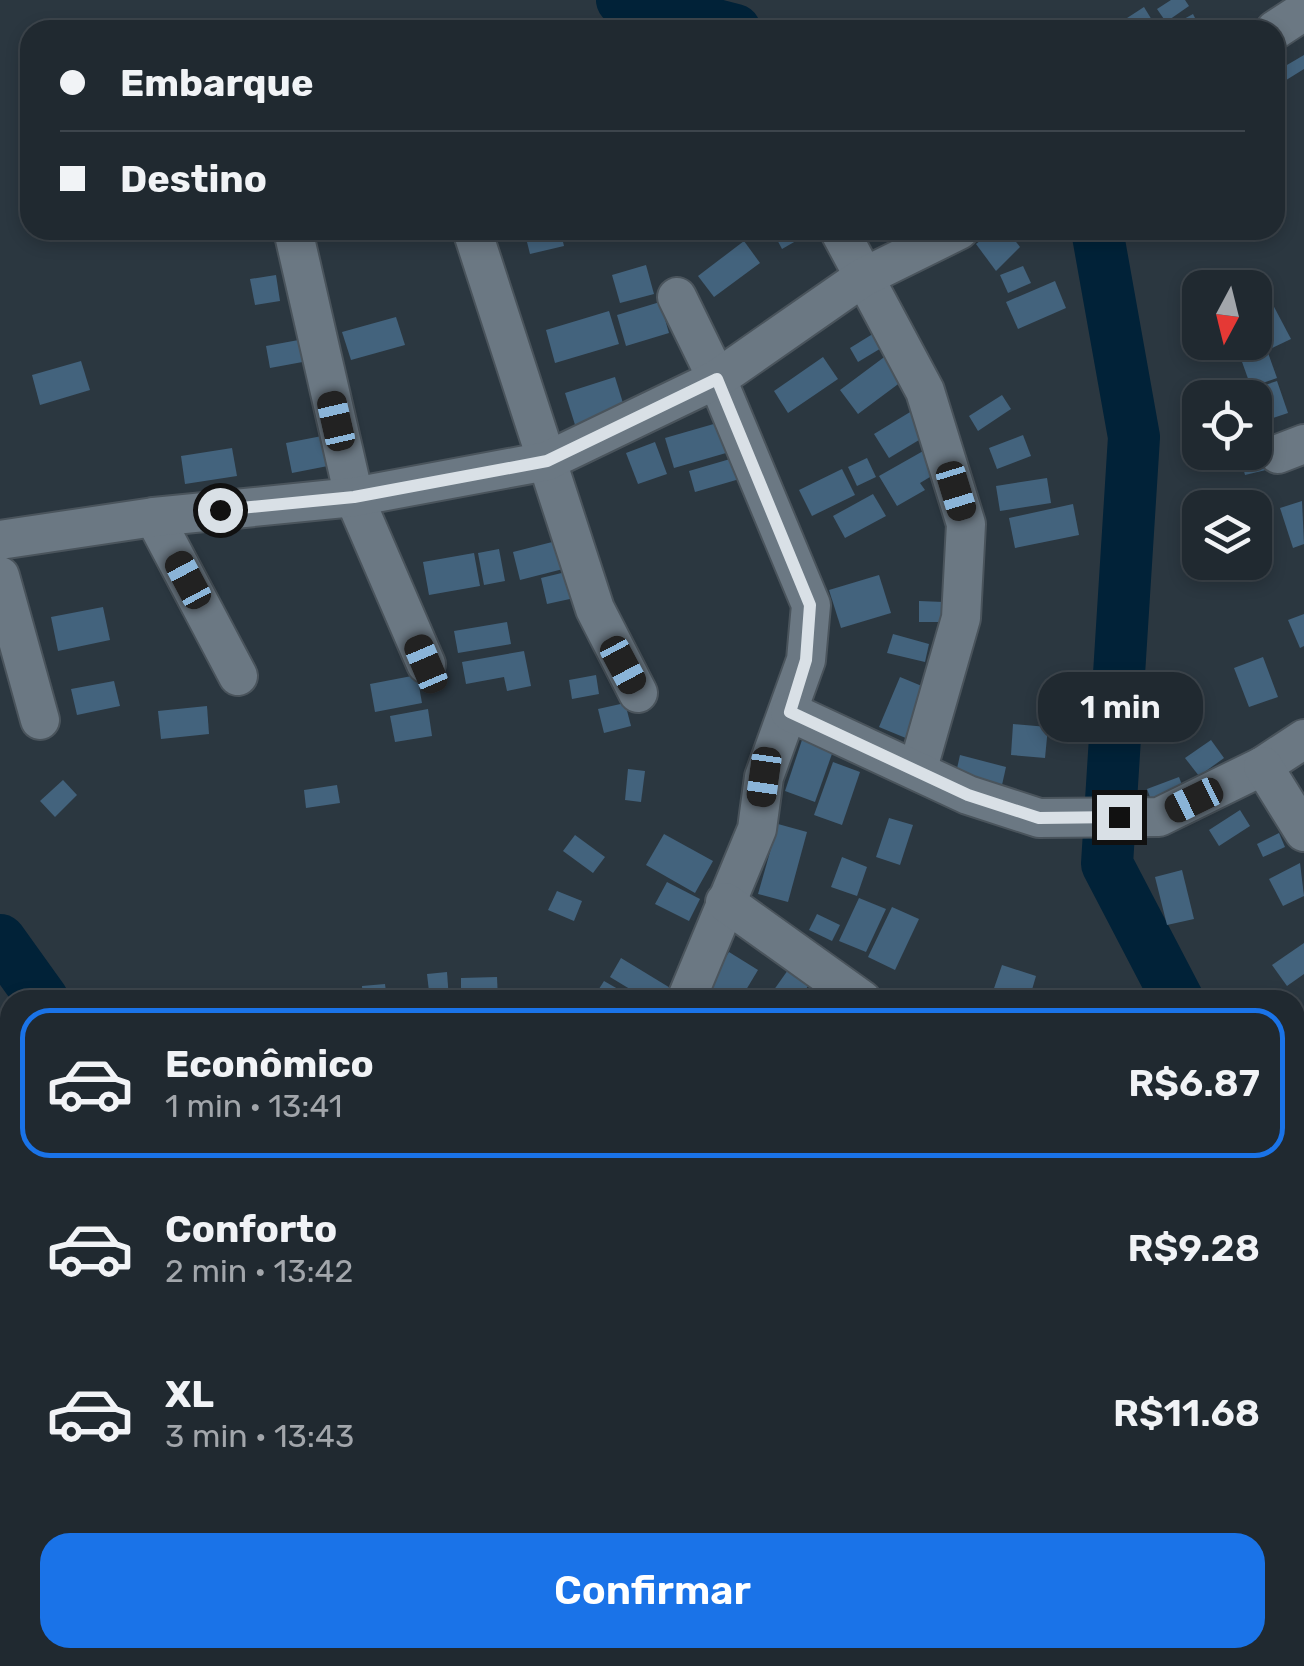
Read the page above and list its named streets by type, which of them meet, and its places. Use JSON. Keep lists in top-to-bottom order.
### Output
{
  "north": "bottom",
  "page": {
    "banner": ["Embarque", "Destino"],
    "bubble": "1 min",
    "list": [
      {
        "name": "Econômico",
        "note": "1 min · 13:41",
        "value": "R$6.87"
      },
      {
        "name": "Conforto",
        "note": "2 min · 13:42",
        "value": "R$9.28"
      },
      {
        "name": "XL",
        "note": "3 min · 13:43",
        "value": "R$11.68"
      }
    ],
    "buttons": "Confirmar"
  }
}
